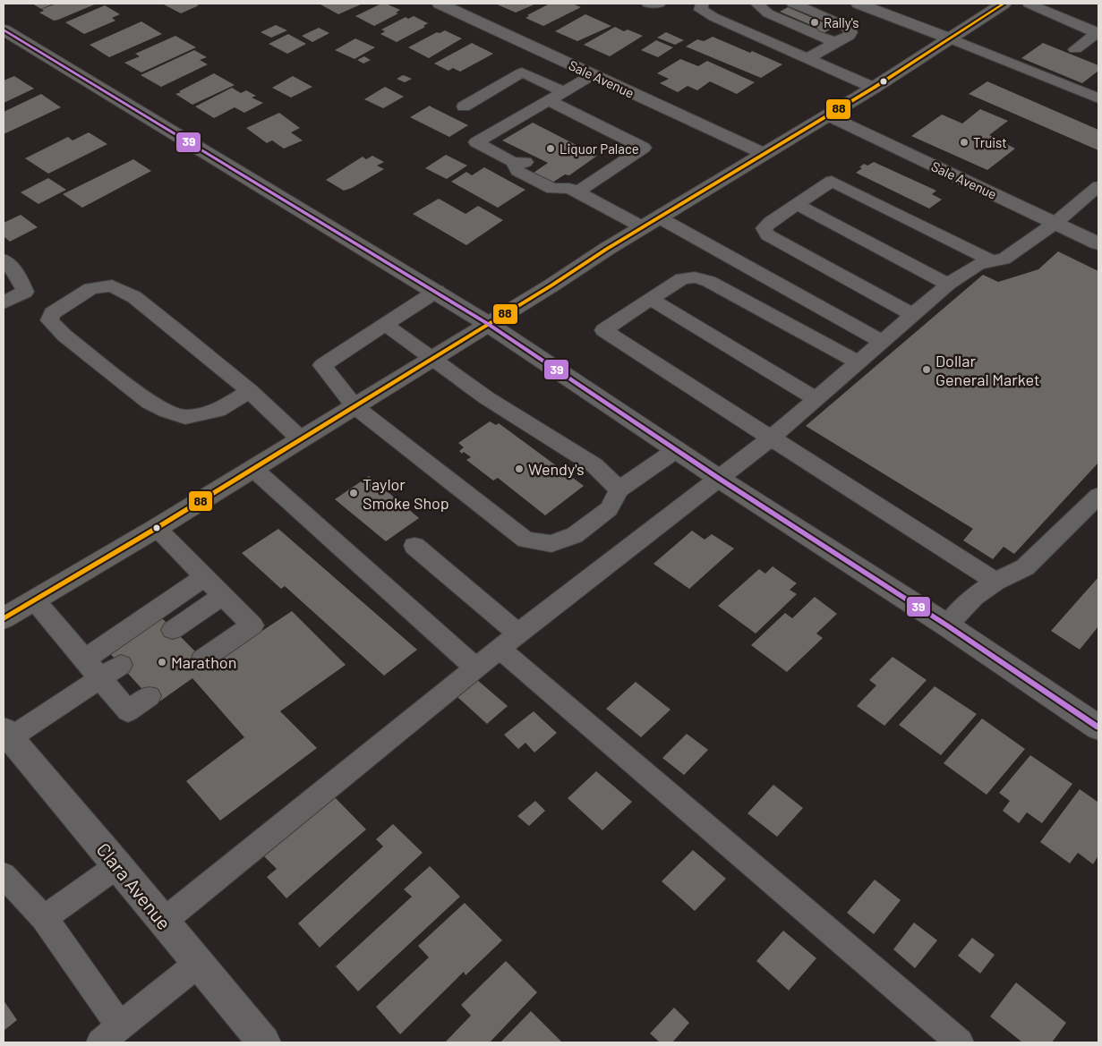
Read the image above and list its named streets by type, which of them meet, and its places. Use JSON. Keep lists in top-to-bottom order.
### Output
{
  "streets": {
    "street": ["Sale Avenue", "Clara Avenue"]
  },
  "places": [
    "Rally's",
    "Truist",
    "Liquor Palace",
    "Dollar General Market",
    "Wendy's",
    "Taylor Smoke Shop",
    "Marathon"
  ],
  "lines": ["transit line 88", "transit line 39"]
}
